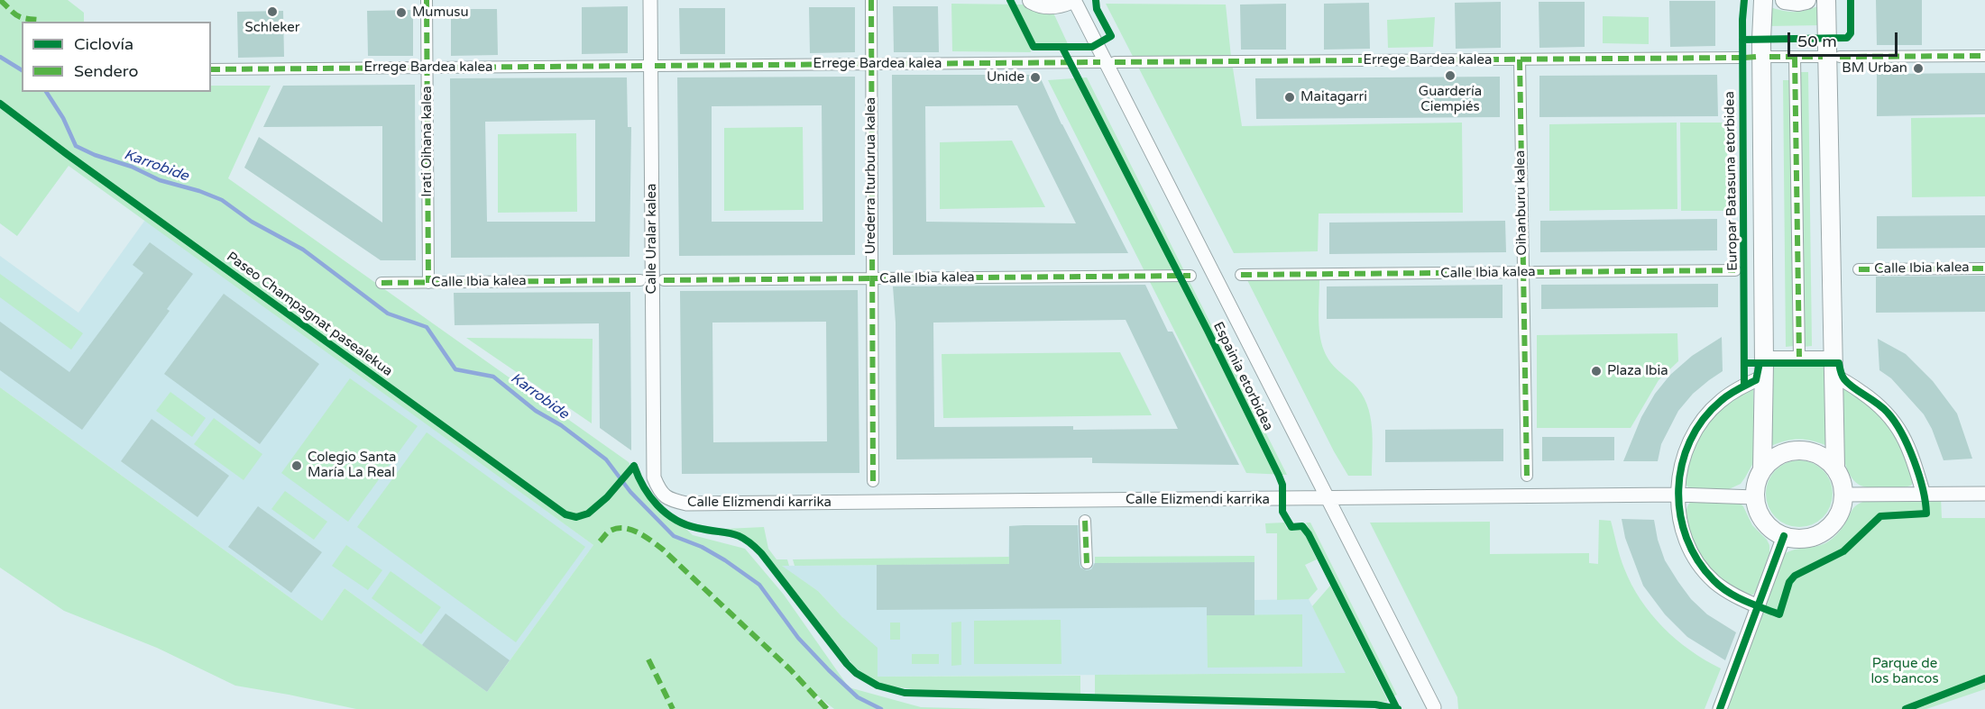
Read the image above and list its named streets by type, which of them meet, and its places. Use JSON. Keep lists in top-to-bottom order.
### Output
{
  "streets": {
    "street": [
      "Errege Bardea kalea",
      "Irati Oihana kalea",
      "Urederra Iturburua kalea",
      "Oihanburu kalea",
      "Calle Uralar kalea",
      "Calle Ibia kalea",
      "Espainia etorbidea",
      "Calle Elizmendi karrika"
    ],
    "cycle path": ["Europar Batasuna etorbidea", "Paseo Champagnat pasealekua"]
  },
  "crossings": [
    ["Errege Bardea kalea", "Irati Oihana kalea"],
    ["Errege Bardea kalea", "Urederra Iturburua kalea"],
    ["Errege Bardea kalea", "Oihanburu kalea"],
    ["Irati Oihana kalea", "Calle Ibia kalea"],
    ["Urederra Iturburua kalea", "Calle Ibia kalea"],
    ["Oihanburu kalea", "Calle Ibia kalea"],
    ["Calle Uralar kalea", "Calle Elizmendi karrika"],
    ["Espainia etorbidea", "Calle Elizmendi karrika"]
  ],
  "water": ["Karrobide"],
  "parks": ["Parque de los bancos"],
  "places": [
    "Schleker",
    "Mumusu",
    "BM Urban",
    "Guardería Ciempiés",
    "Unide",
    "Maitagarri",
    "Plaza Ibia",
    "Colegio Santa María La Real"
  ],
  "legend": ["Ciclovía", "Sendero"],
  "scale_bar": "50 m"
}
